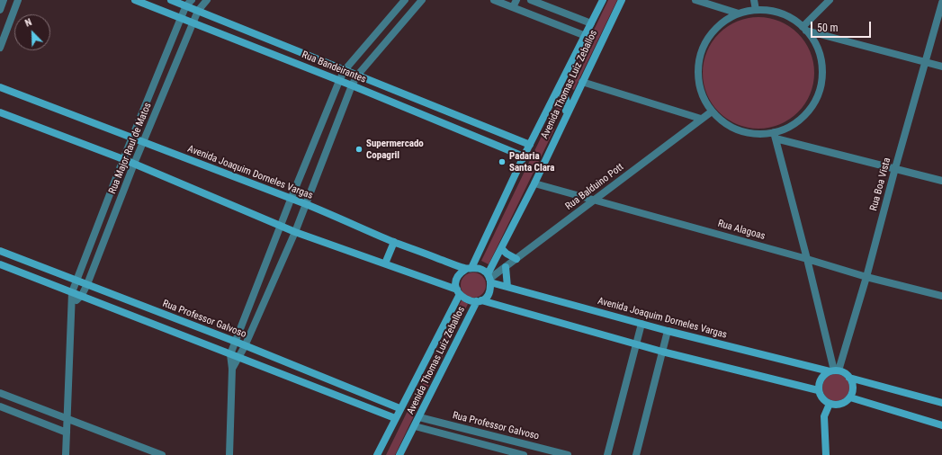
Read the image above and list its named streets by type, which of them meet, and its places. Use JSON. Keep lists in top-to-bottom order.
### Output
{
  "streets": {
    "street": [
      "Rua Bandeirantes",
      "Avenida Thomas Luiz Zeballos",
      "Rua Major Raul de Matos",
      "Avenida Joaquim Dorneles Vargas",
      "Rua Boa Vista",
      "Rua Balduino Pott",
      "Rua Alagoas",
      "Rua Professor Galvoso"
    ]
  },
  "crossings": [
    ["Rua Bandeirantes", "Avenida Thomas Luiz Zeballos"],
    ["Rua Bandeirantes", "Rua Major Raul de Matos"],
    ["Avenida Thomas Luiz Zeballos", "Avenida Joaquim Dorneles Vargas"],
    ["Avenida Thomas Luiz Zeballos", "Rua Balduino Pott"],
    ["Avenida Thomas Luiz Zeballos", "Rua Alagoas"],
    ["Avenida Thomas Luiz Zeballos", "Rua Professor Galvoso"],
    ["Rua Major Raul de Matos", "Avenida Joaquim Dorneles Vargas"],
    ["Rua Major Raul de Matos", "Rua Professor Galvoso"],
    ["Avenida Joaquim Dorneles Vargas", "Rua Boa Vista"],
    ["Avenida Joaquim Dorneles Vargas", "Rua Balduino Pott"],
    ["Rua Boa Vista", "Rua Alagoas"],
    ["Rua Balduino Pott", "Rua Alagoas"]
  ],
  "places": ["Supermercado Copagril", "Padaria Santa Clara"],
  "scale_bar": "50 m",
  "north": "top left"
}
